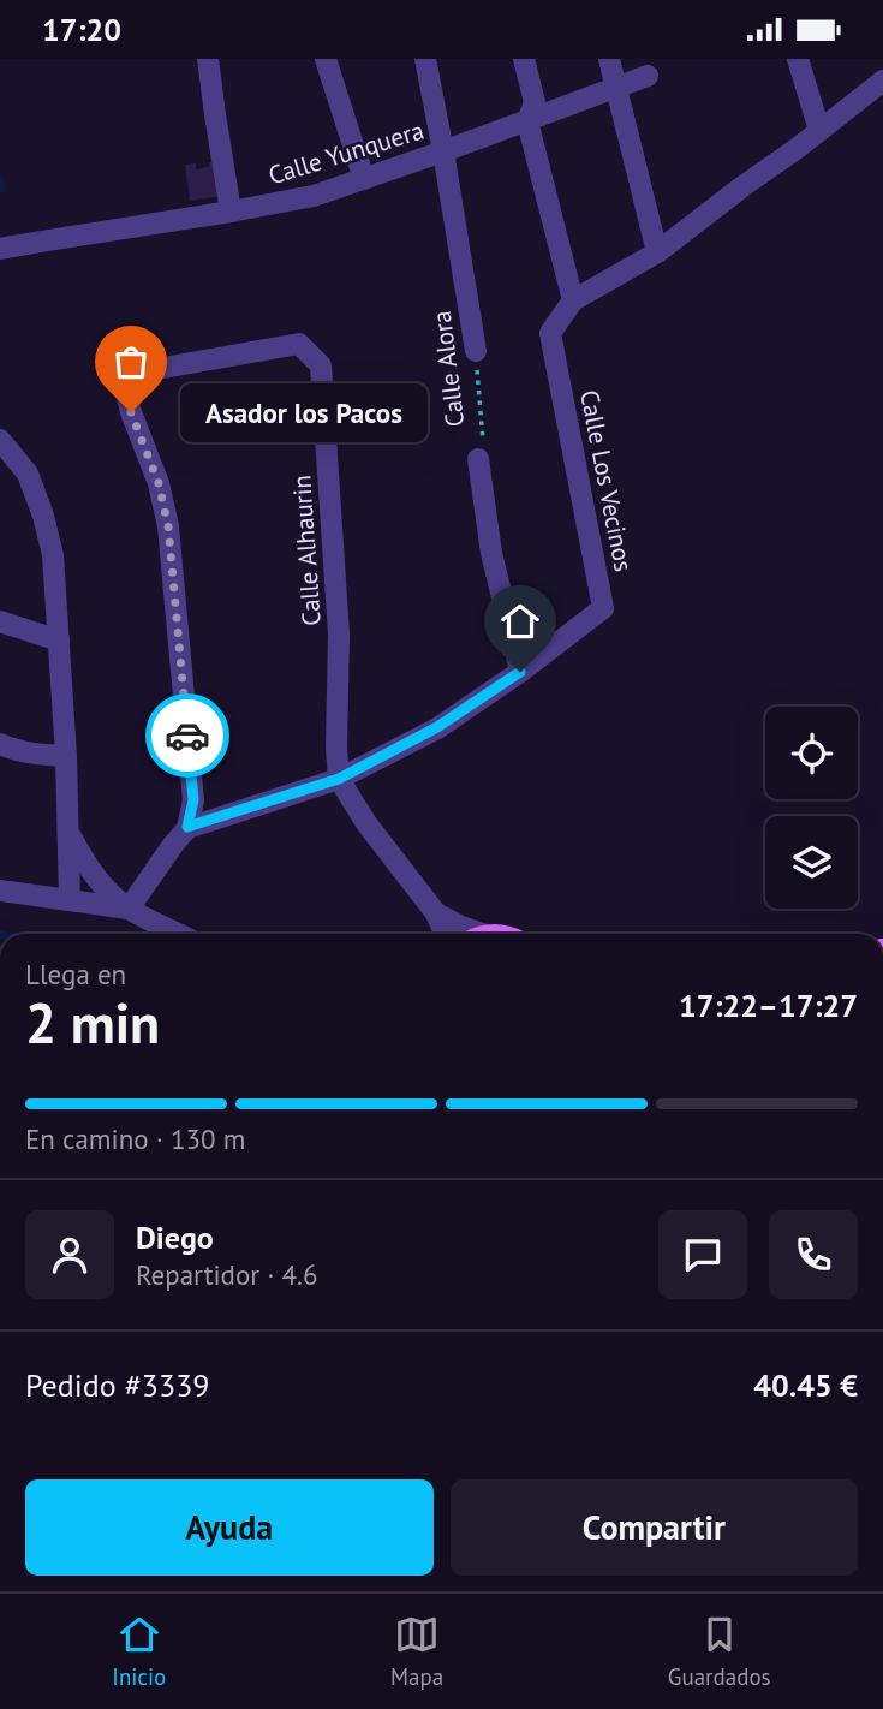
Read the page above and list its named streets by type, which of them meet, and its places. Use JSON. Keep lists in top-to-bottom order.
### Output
{
  "streets": {
    "street": [
      "Calle Yunquera",
      "Calle Alora",
      "Calle Los Vecinos",
      "Calle Alhaurin"
    ]
  },
  "crossings": [
    ["Calle Yunquera", "Calle Alora"],
    ["Calle Alora", "Calle Los Vecinos"],
    ["Calle Los Vecinos", "Calle Alhaurin"]
  ],
  "places": ["Asador los Pacos"],
  "page": {
    "status": "17:20",
    "bubble": "Asador los Pacos",
    "heading": ["2 min", "Llega en", "17:22–17:27"],
    "panel": [
      "Diego",
      "Repartidor · 4.6",
      "Pedido #3339",
      "40.45 €"
    ],
    "bar": "En camino · 130 m",
    "buttons": ["Ayuda", "Compartir"],
    "tabs": ["Inicio", "Mapa", "Guardados"]
  }
}
